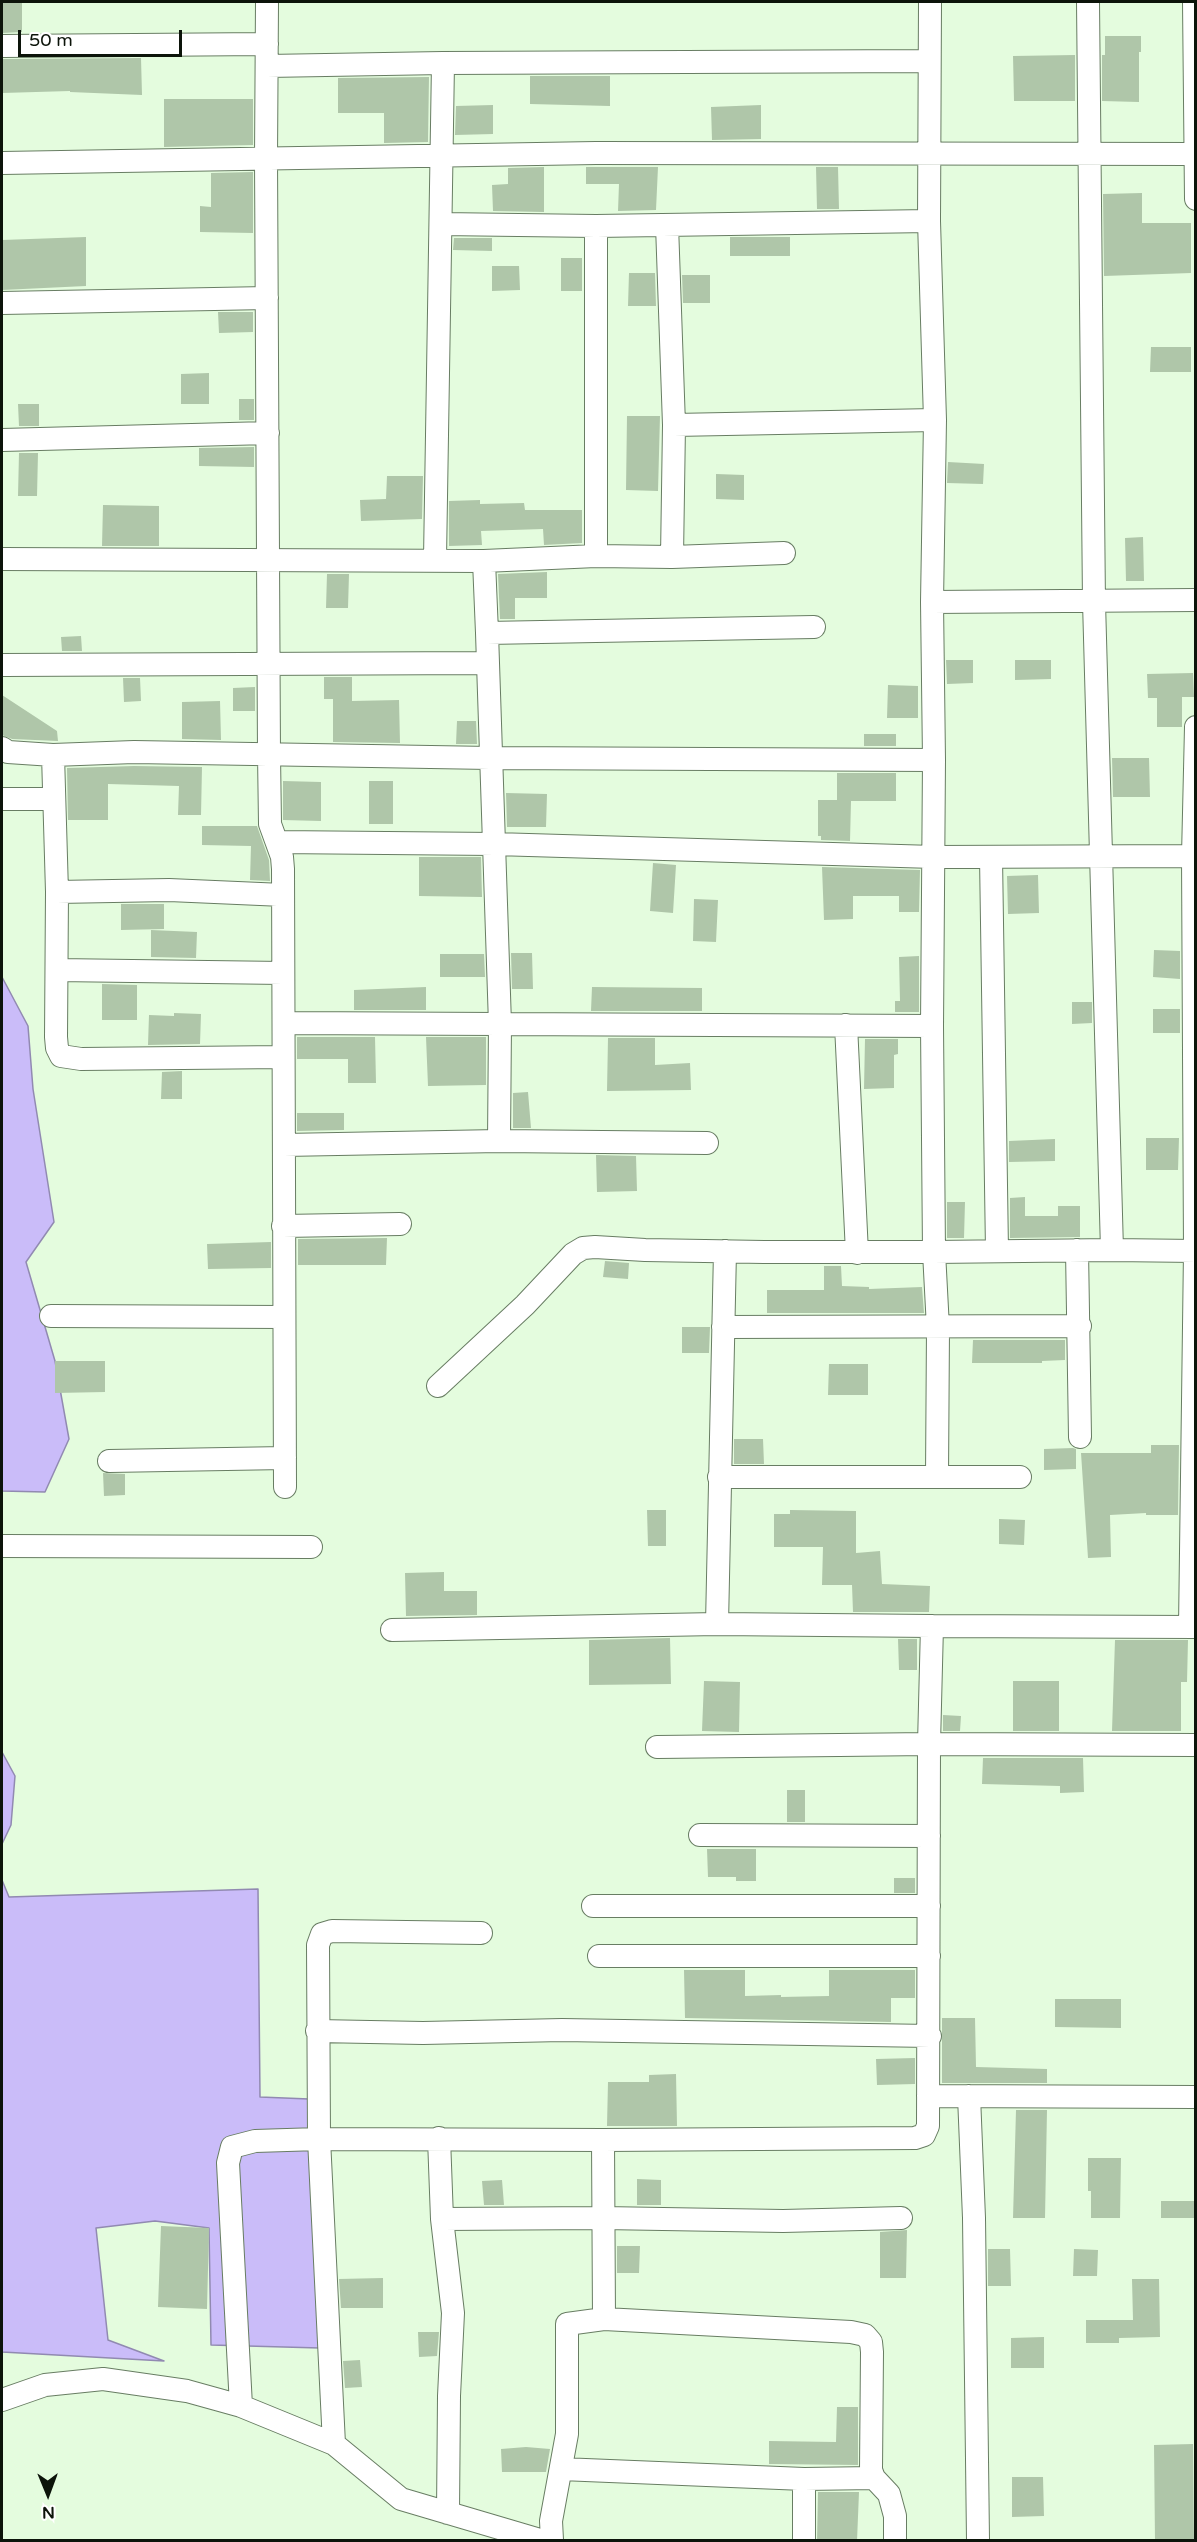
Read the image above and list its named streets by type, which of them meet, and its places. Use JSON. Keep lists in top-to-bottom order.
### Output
{
  "scale_bar": "50 m",
  "north": "bottom"
}
